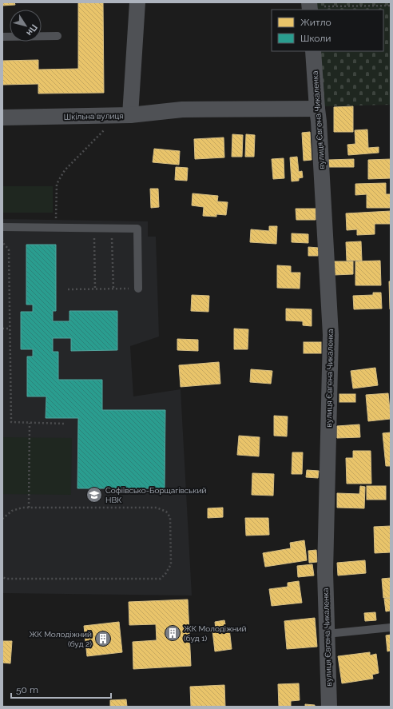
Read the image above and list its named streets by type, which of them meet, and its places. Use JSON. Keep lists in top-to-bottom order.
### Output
{
  "streets": {
    "street": ["Шкільна вулиця", "вулиця Євгена Чикаленка"]
  },
  "places": {
    "school or university": ["Софіївсько-Борщагівський НВК"],
    "building": ["ЖК Молодіжний (буд 1)", "ЖК Молодіжний (буд 2)"]
  },
  "legend": ["Житло", "Школи"],
  "scale_bar": "50 m",
  "north": "bottom right"
}
